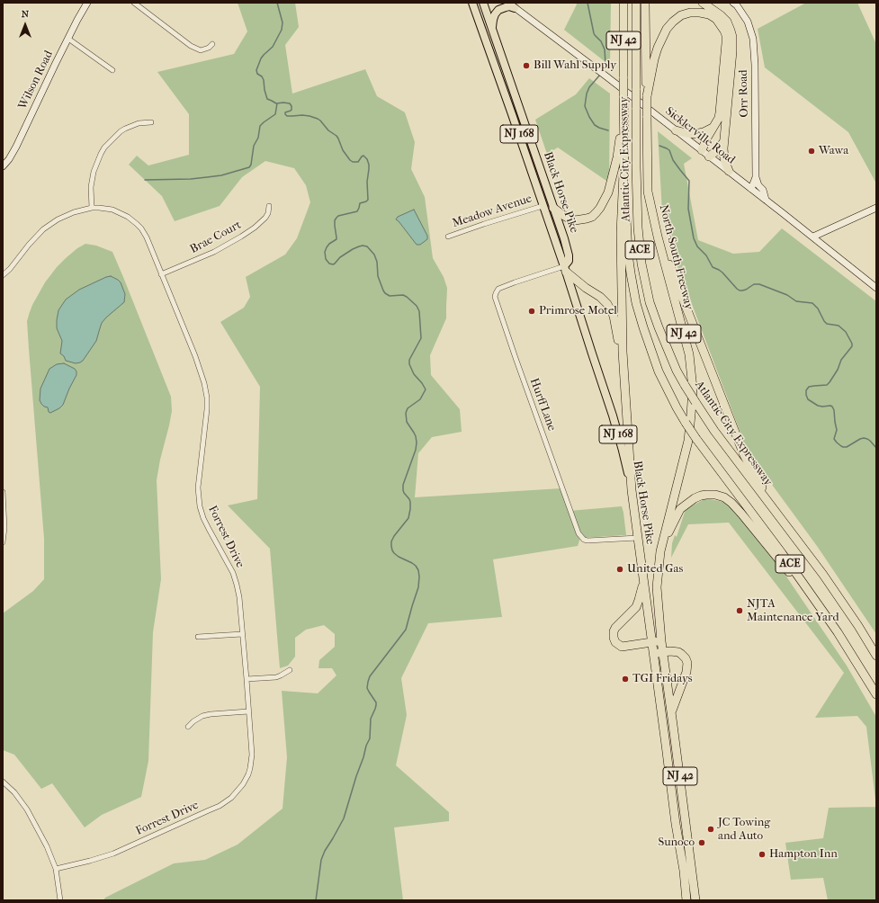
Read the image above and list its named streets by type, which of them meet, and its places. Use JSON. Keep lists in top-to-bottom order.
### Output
{
  "streets": {
    "highway": [
      "NJ 42",
      "Atlantic City Expressway",
      "Black Horse Pike",
      "ACE",
      "North-South Freeway"
    ],
    "main road": [
      "Wilson Road",
      "Orr Road",
      "NJ 168",
      "Sicklerville Road"
    ],
    "street": [
      "Meadow Avenue",
      "Brae Court",
      "Hurff Lane",
      "Forrest Drive"
    ]
  },
  "crossings": [
    ["NJ 42", "Atlantic City Expressway"],
    ["NJ 42", "Black Horse Pike"],
    ["NJ 42", "North-South Freeway"],
    ["Orr Road", "Sicklerville Road"],
    ["Black Horse Pike", "Meadow Avenue"],
    ["Black Horse Pike", "Hurff Lane"],
    ["Brae Court", "Forrest Drive"]
  ],
  "places": [
    "Bill Wahl Supply",
    "Wawa",
    "Primrose Motel",
    "United Gas",
    "NJTA Maintenance Yard",
    "TGI Fridays",
    "JC Towing and Auto",
    "Sunoco",
    "Hampton Inn"
  ],
  "north": "top"
}
